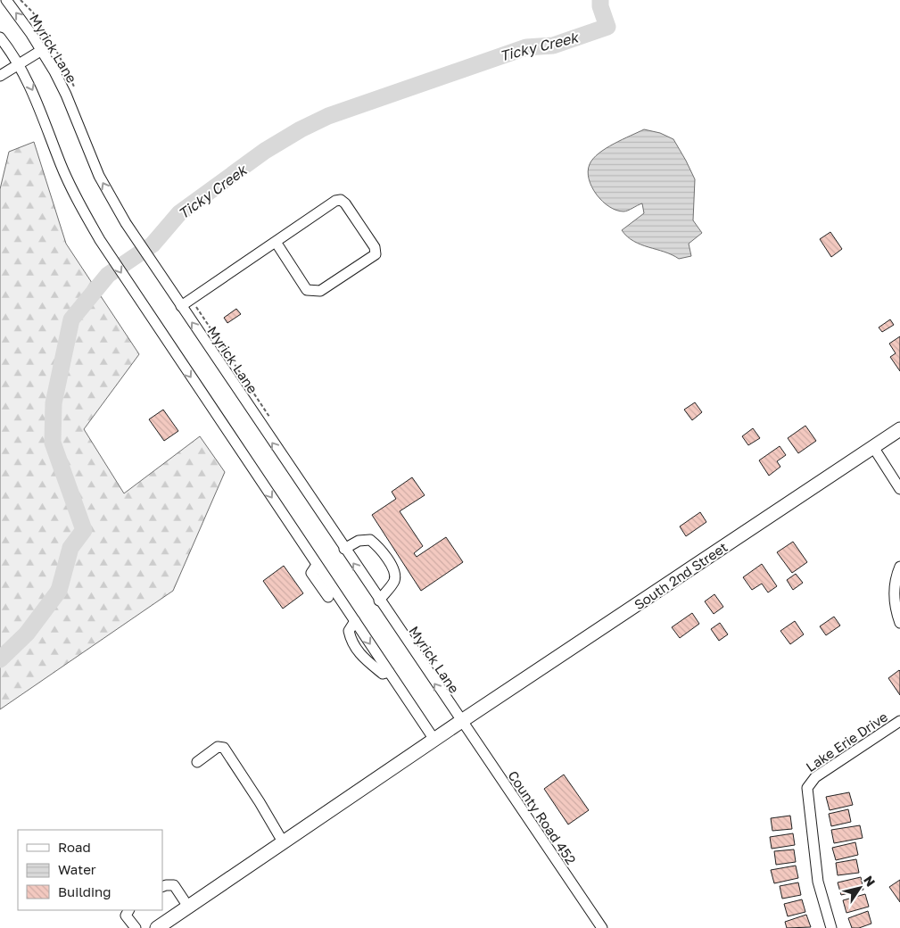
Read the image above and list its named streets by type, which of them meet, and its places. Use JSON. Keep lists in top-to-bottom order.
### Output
{
  "streets": {
    "main road": ["South 2nd Street"],
    "street": ["Myrick Lane", "Lake Erie Drive", "County Road 452"]
  },
  "crossings": [
    ["Myrick Lane", "South 2nd Street"],
    ["Myrick Lane", "County Road 452"],
    ["South 2nd Street", "County Road 452"]
  ],
  "water": ["Ticky Creek"],
  "legend": ["Road", "Water", "Building"],
  "north": "top right"
}
